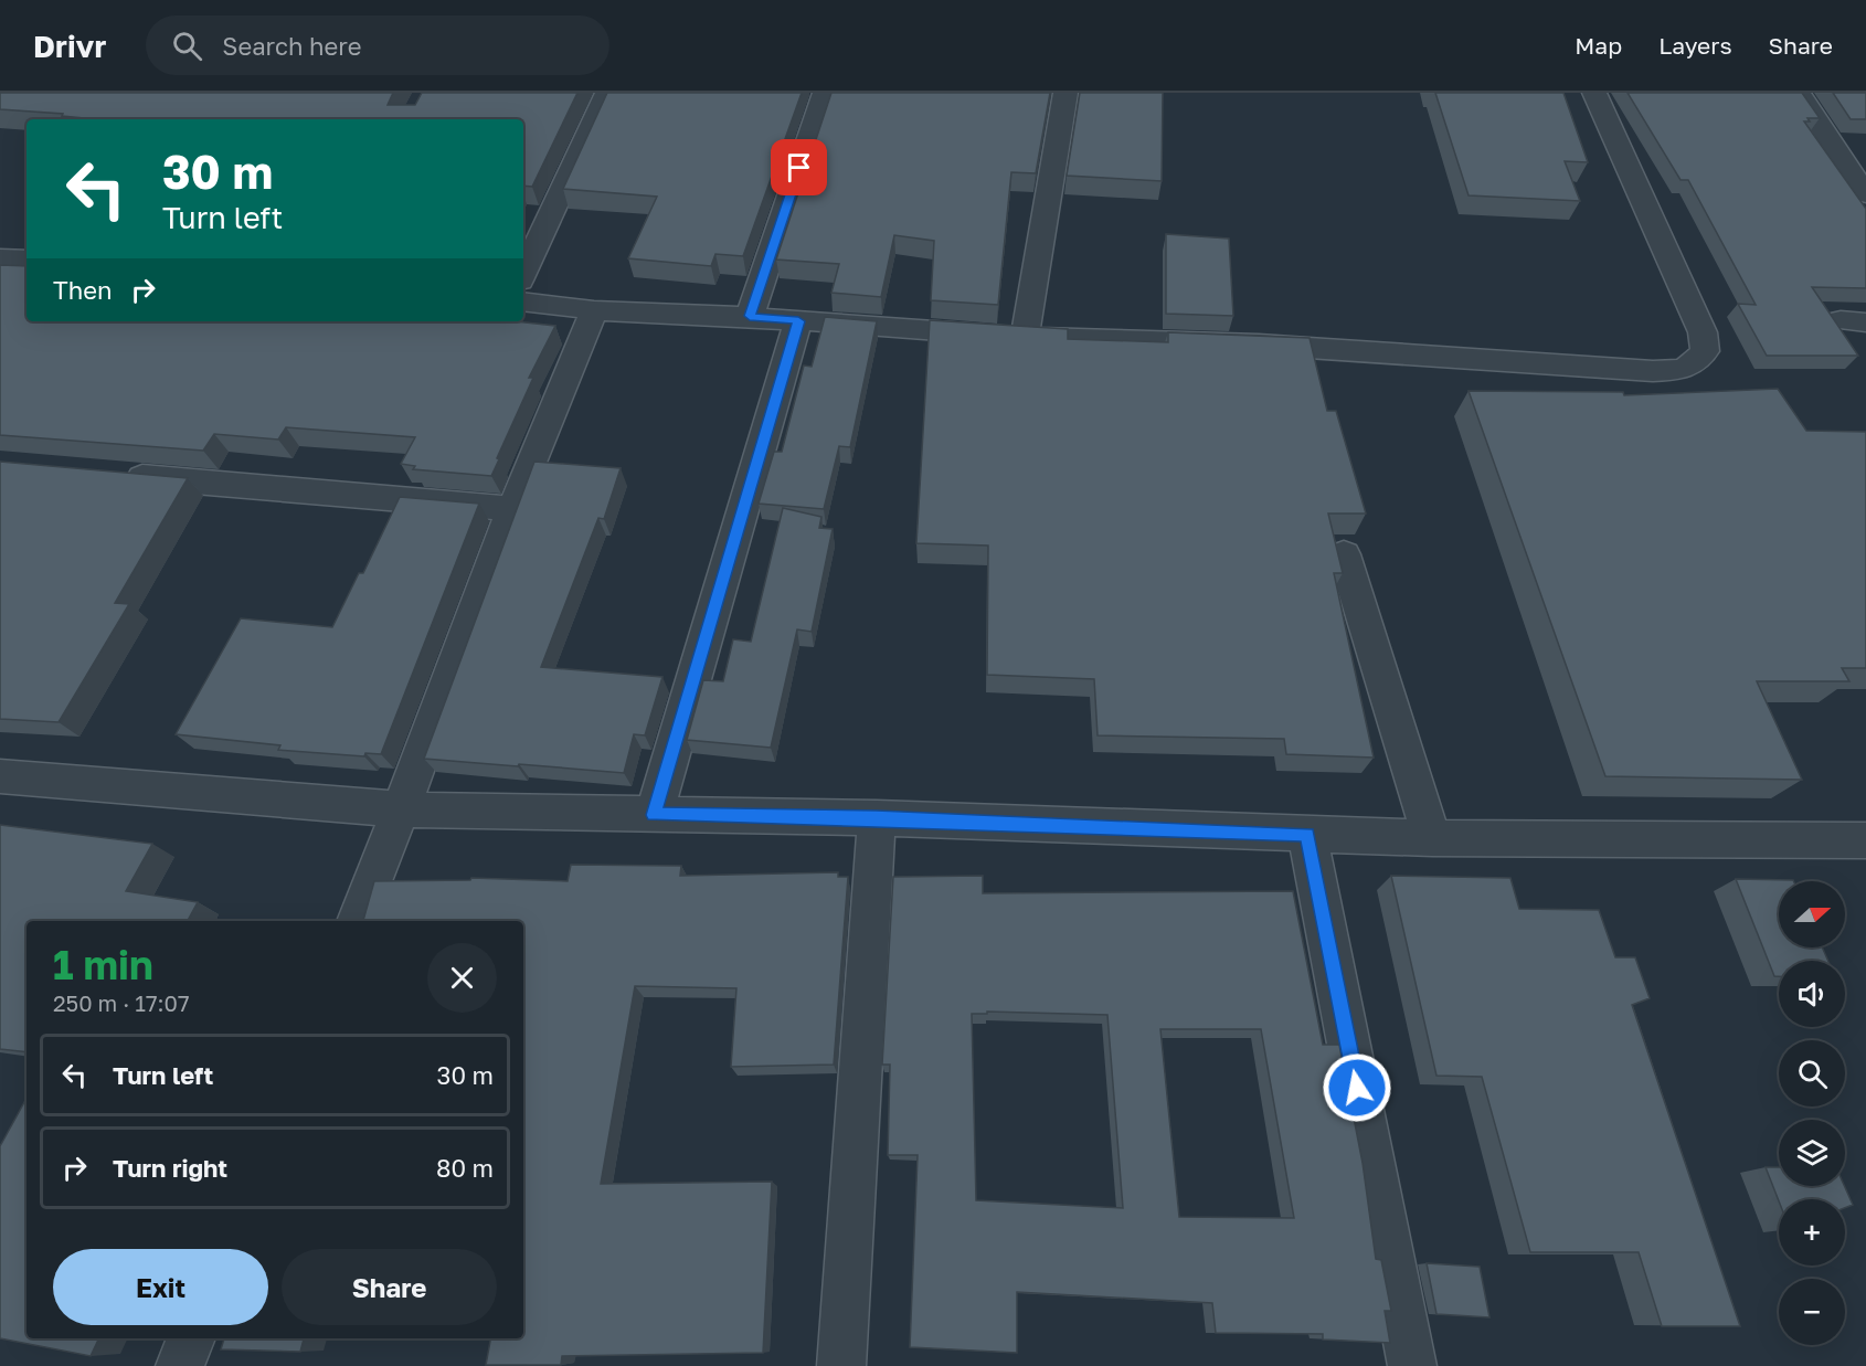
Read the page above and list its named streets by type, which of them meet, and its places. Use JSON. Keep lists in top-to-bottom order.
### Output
{
  "north": "right",
  "page": {
    "header": "Drivr",
    "search": "Search here",
    "nav": ["Map", "Layers", "Share"],
    "turn": ["30 m", "Turn left"],
    "then": "Then",
    "map_buttons": ["+", "−"],
    "heading": ["1 min", "250 m · 17:07"],
    "list": [
      {
        "name": "Turn left",
        "value": "30 m"
      },
      {
        "name": "Turn right",
        "value": "80 m"
      }
    ],
    "buttons": ["Exit", "Share"]
  }
}
